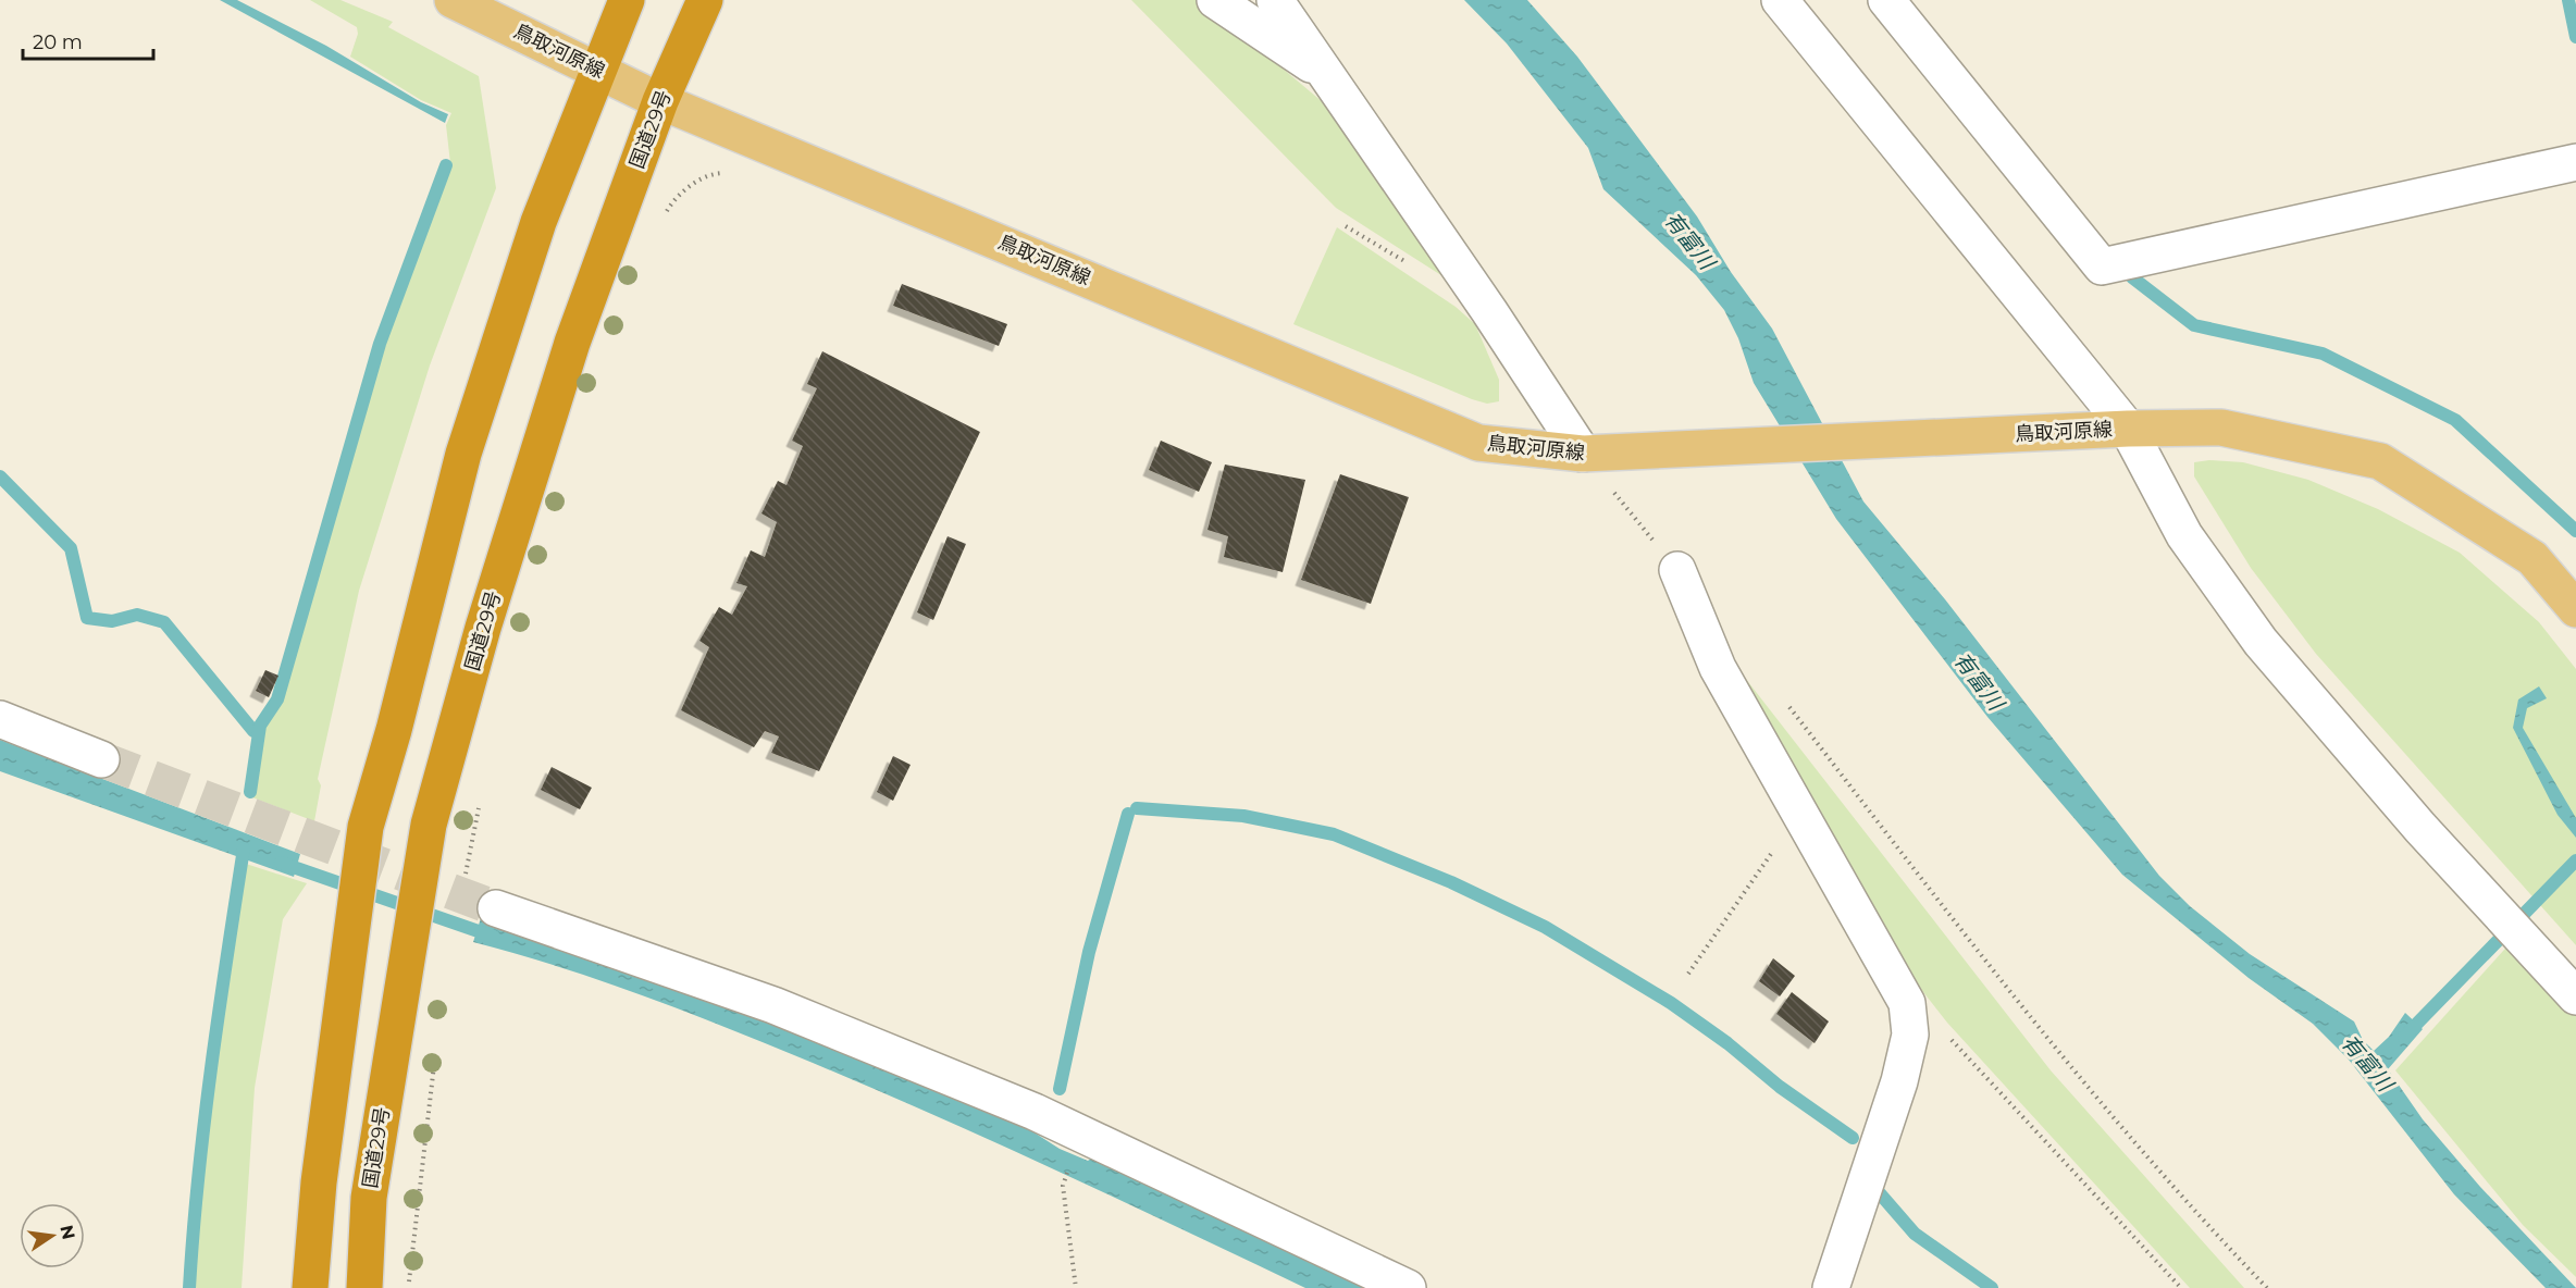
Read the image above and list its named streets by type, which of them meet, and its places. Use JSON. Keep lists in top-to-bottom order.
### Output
{
  "streets": {
    "highway": ["国道29号"],
    "main road": ["鳥取河原線"]
  },
  "crossings": [
    ["鳥取河原線", "国道29号"]
  ],
  "water": ["有富川"],
  "scale_bar": "20 m",
  "north": "right"
}
